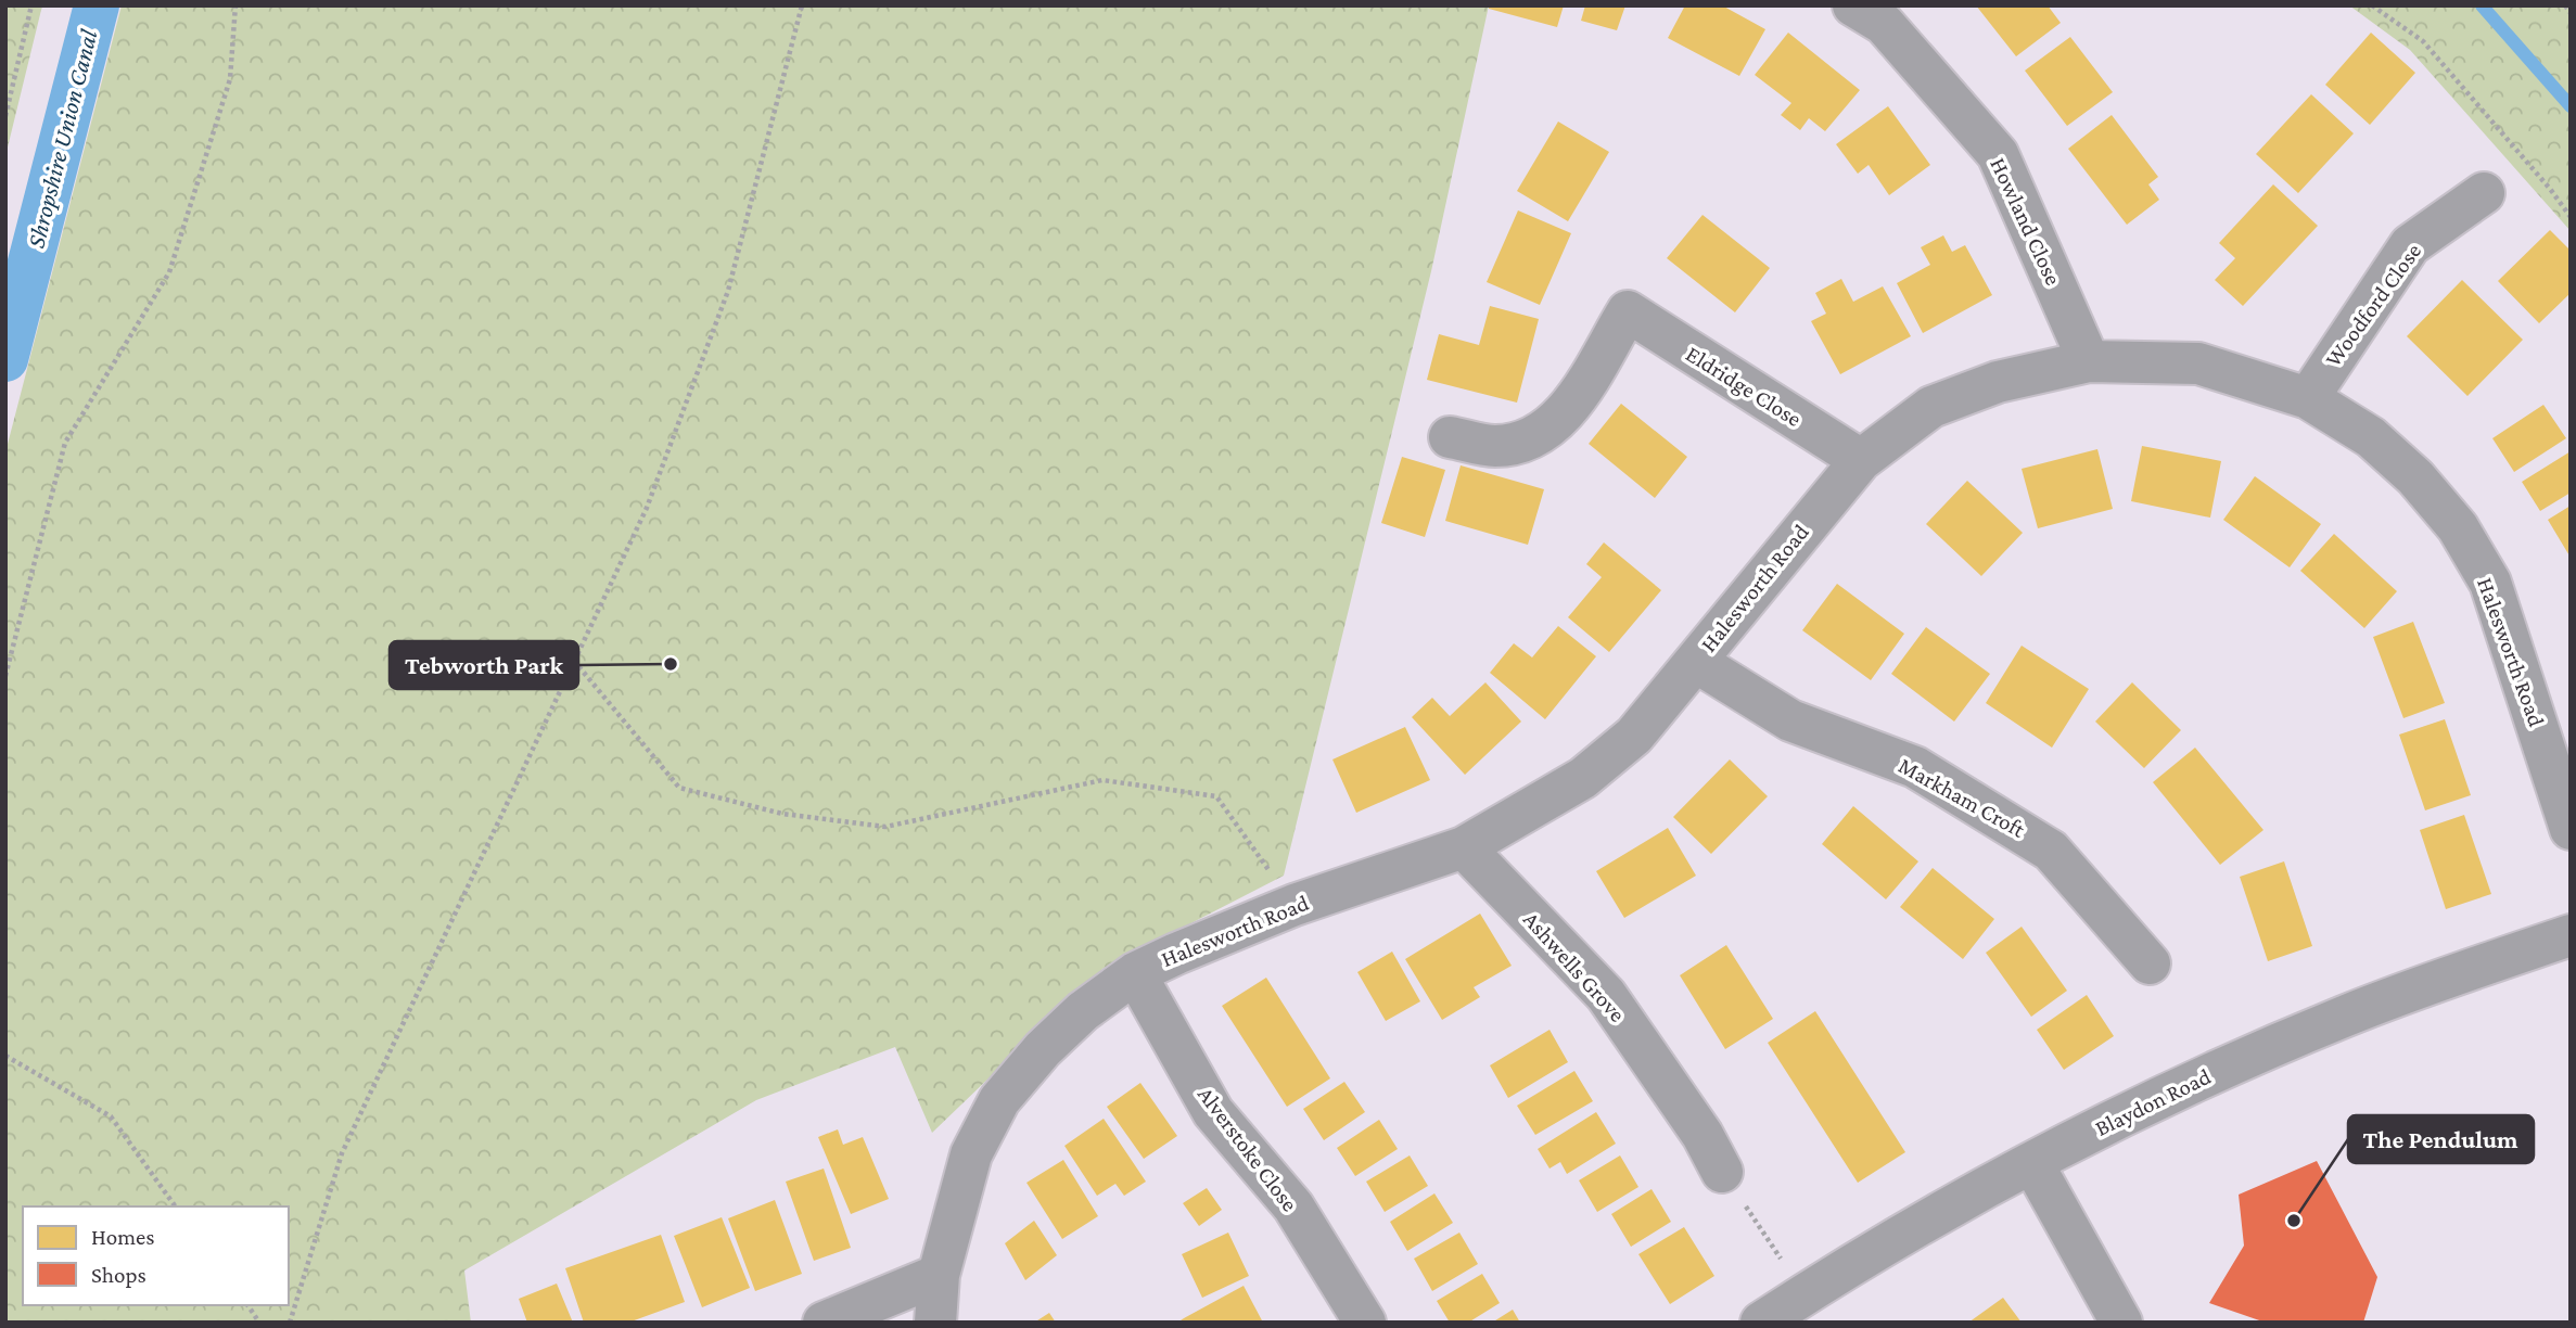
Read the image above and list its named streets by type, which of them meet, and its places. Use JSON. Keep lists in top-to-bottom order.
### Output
{
  "streets": {
    "street": [
      "Howland Close",
      "Woodford Close",
      "Eldridge Close",
      "Halesworth Road",
      "Markham Croft",
      "Ashwells Grove",
      "Blaydon Road",
      "Alverstoke Close"
    ]
  },
  "crossings": [
    ["Howland Close", "Halesworth Road"],
    ["Woodford Close", "Halesworth Road"],
    ["Eldridge Close", "Halesworth Road"],
    ["Halesworth Road", "Markham Croft"],
    ["Halesworth Road", "Ashwells Grove"],
    ["Halesworth Road", "Alverstoke Close"]
  ],
  "water": ["Shropshire Union Canal"],
  "places": ["Tebworth Park", "The Pendulum"],
  "legend": ["Homes", "Shops"]
}
